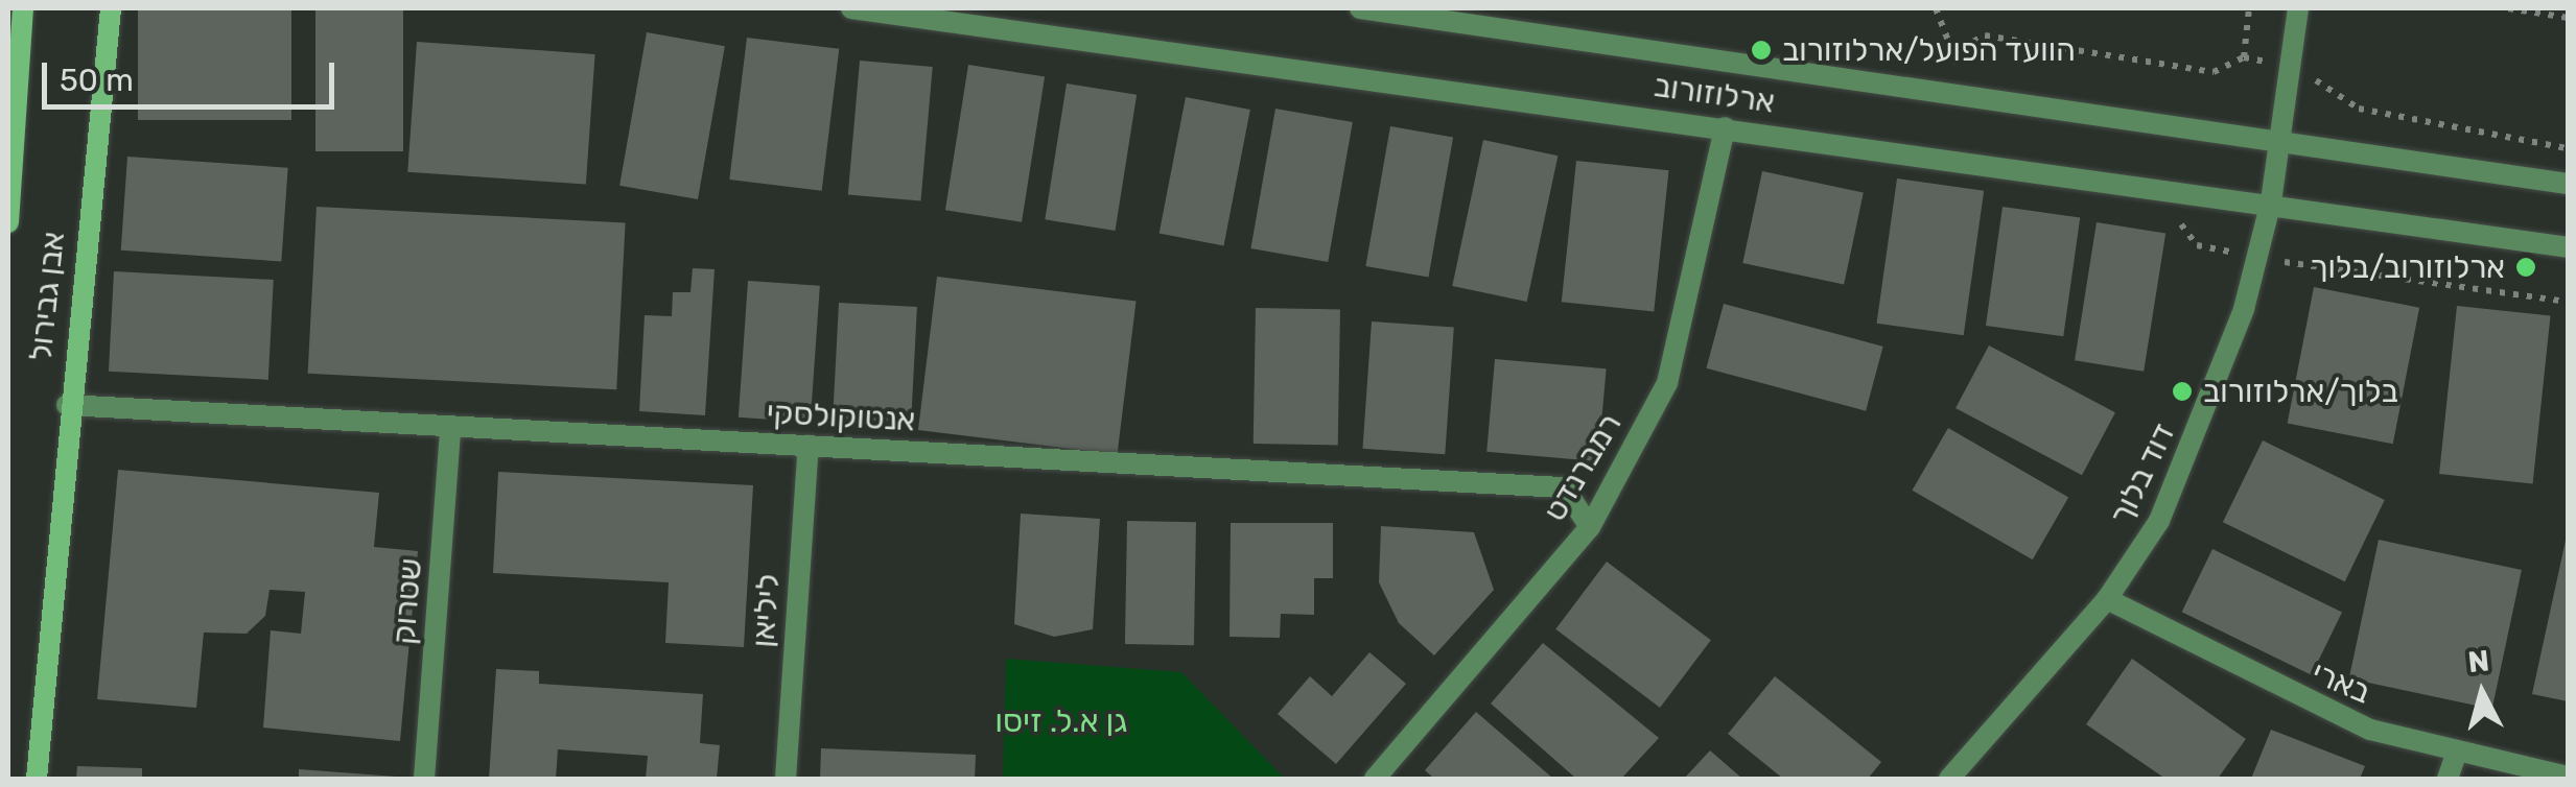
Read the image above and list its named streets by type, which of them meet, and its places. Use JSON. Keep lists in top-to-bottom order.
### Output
{
  "streets": {
    "main road": ["אבן גבירול"],
    "street": [
      "ארלוזורוב",
      "אנטוקולסקי",
      "רמברנדט",
      "דוד בלוך",
      "שטרוק",
      "ליליאן",
      "בארי"
    ]
  },
  "crossings": [
    ["ארלוזורוב", "רמברנדט"],
    ["ארלוזורוב", "דוד בלוך"],
    ["אבן גבירול", "אנטוקולסקי"],
    ["אנטוקולסקי", "רמברנדט"],
    ["אנטוקולסקי", "שטרוק"],
    ["אנטוקולסקי", "ליליאן"],
    ["דוד בלוך", "בארי"]
  ],
  "parks": ["גן א.ל. זיסו"],
  "places": ["הוועד הפועל/ארלוזורוב", "ארלוזורוב/בלוך", "בלוך/ארלוזורוב"],
  "scale_bar": "50 m",
  "north": "top"
}
